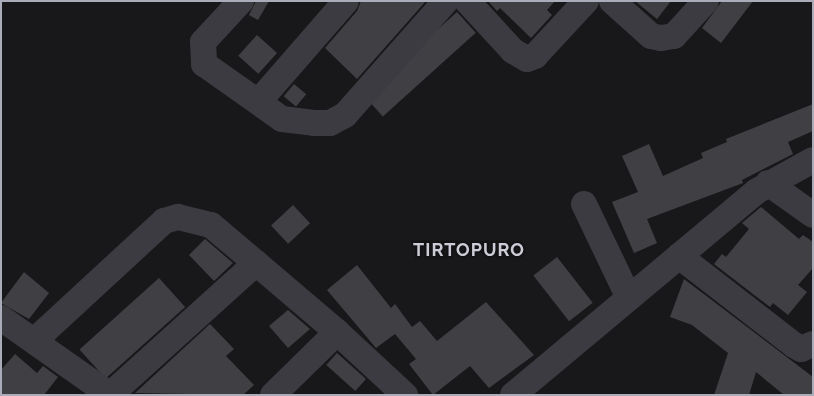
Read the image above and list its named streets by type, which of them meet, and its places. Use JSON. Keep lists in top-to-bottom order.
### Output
{
  "districts": ["TIRTOPURO"]
}
